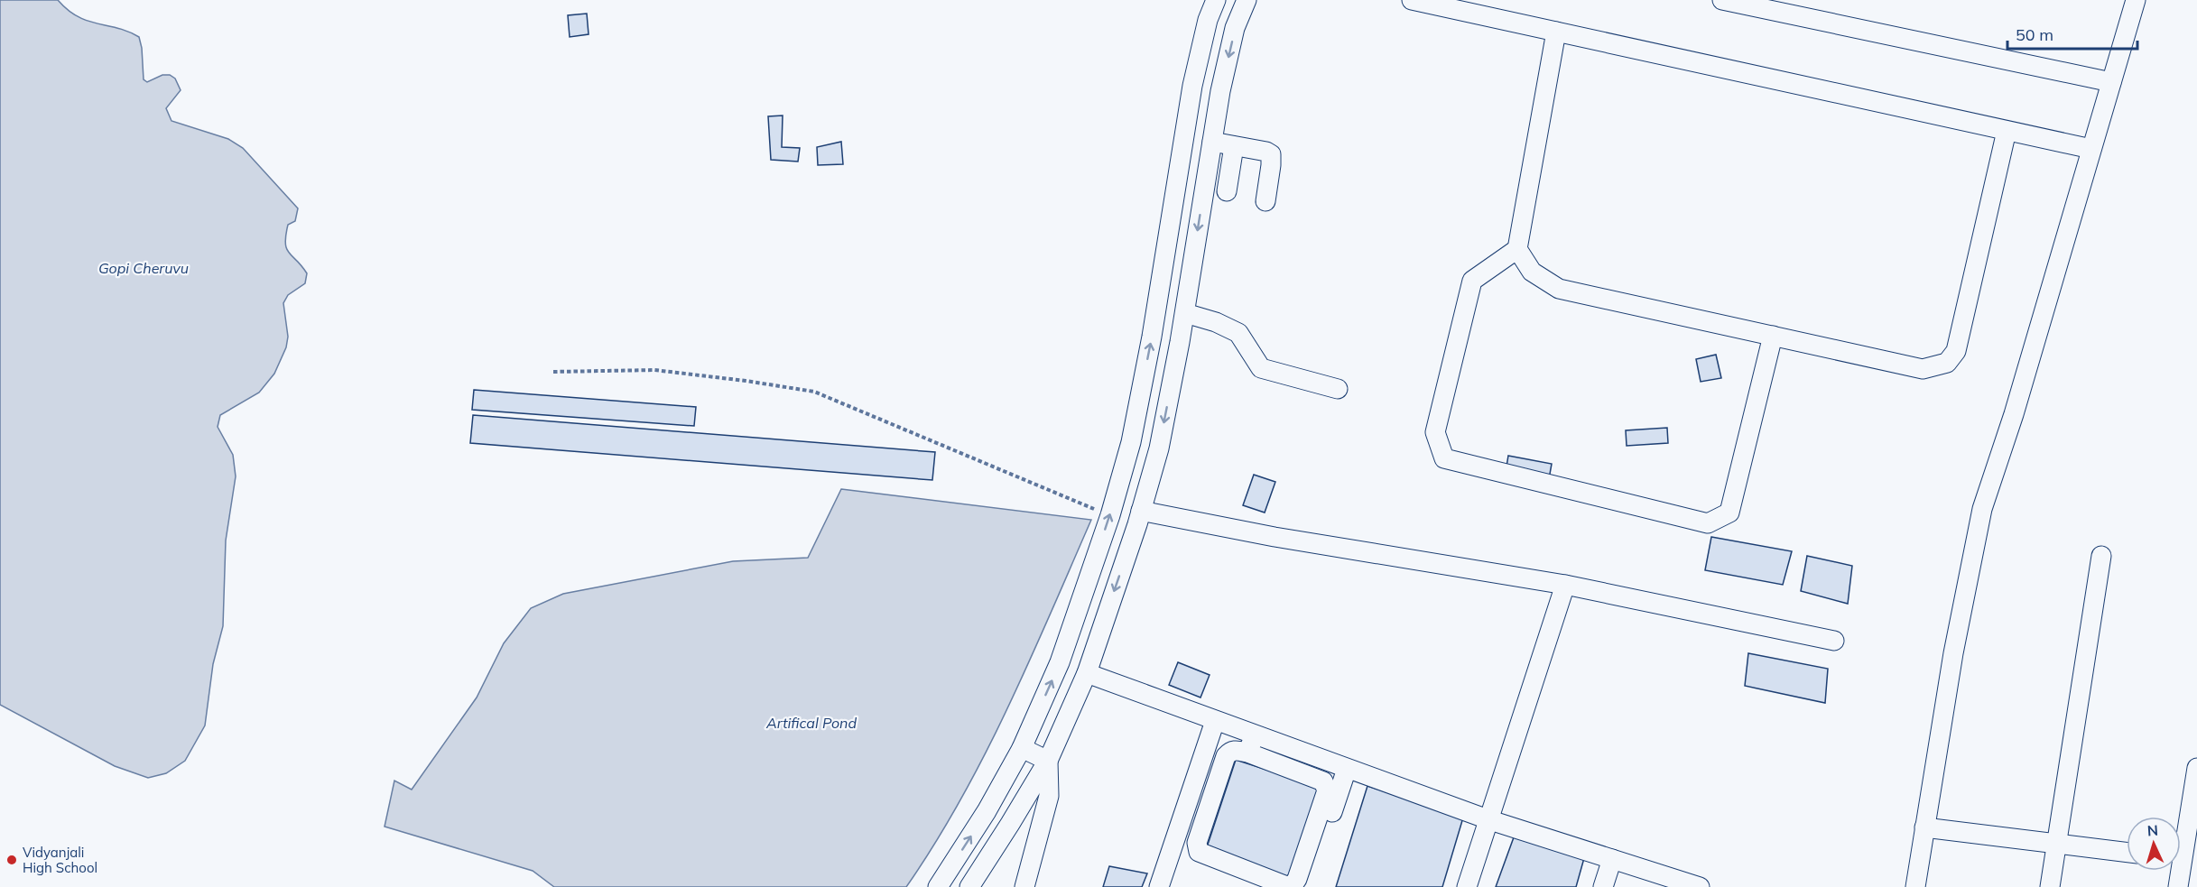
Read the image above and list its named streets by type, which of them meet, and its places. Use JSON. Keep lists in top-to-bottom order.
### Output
{
  "water": ["Gopi Cheruvu", "Artifical Pond"],
  "places": ["Vidyanjali High School"],
  "scale_bar": "50 m",
  "north": "top"
}
